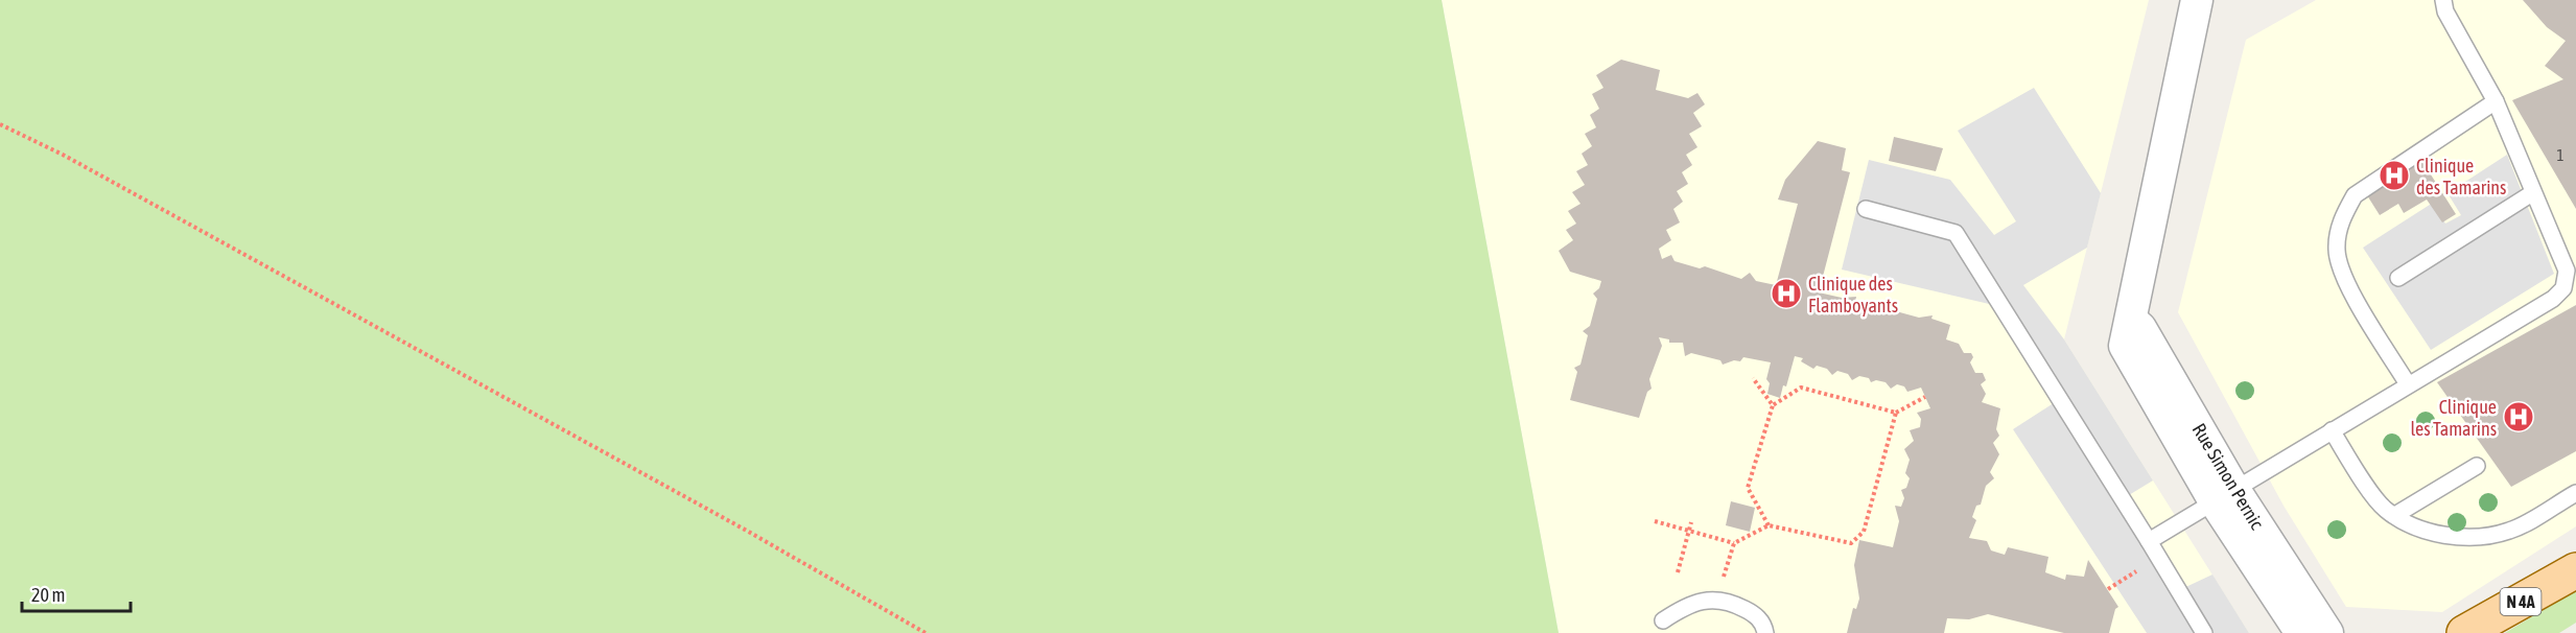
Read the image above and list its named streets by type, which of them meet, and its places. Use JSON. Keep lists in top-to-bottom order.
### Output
{
  "streets": {
    "main road": ["N 4A"],
    "street": ["Rue Simon Pernic"]
  },
  "places": {
    "hospital": ["Clinique des Tamarins", "Clinique des Flamboyants", "Clinique les Tamarins"]
  },
  "house_numbers": ["1"],
  "scale_bar": "20 m"
}
